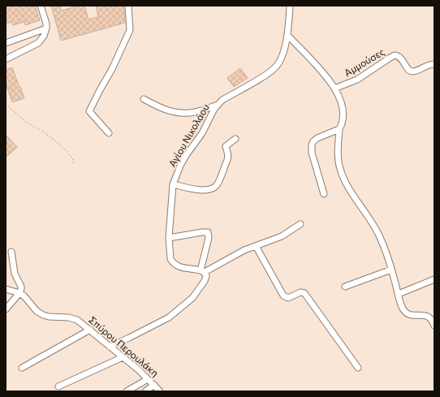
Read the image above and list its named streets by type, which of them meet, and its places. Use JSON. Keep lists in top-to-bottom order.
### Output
{
  "streets": {
    "street": ["Αμμούσες", "Αγίου Νικολάου", "Σπύρου Περουλάκη"]
  }
}
